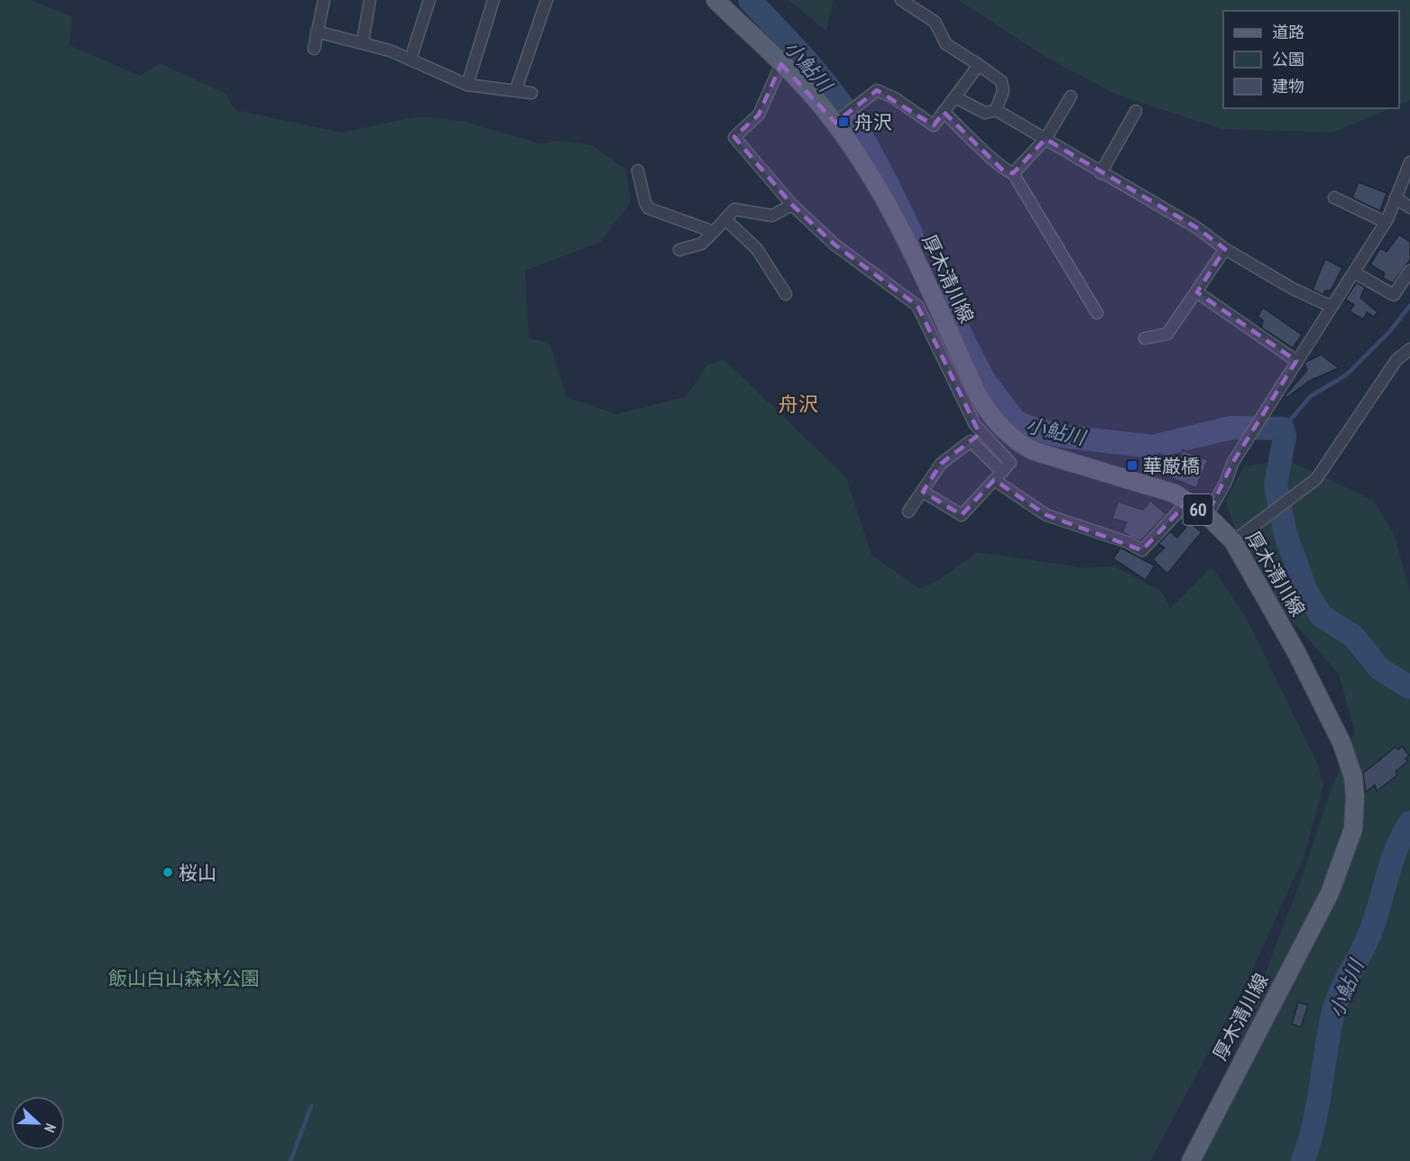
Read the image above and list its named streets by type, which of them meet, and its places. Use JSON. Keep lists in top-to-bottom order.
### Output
{
  "streets": {
    "main road": ["厚木清川線", "60"]
  },
  "districts": ["舟沢"],
  "water": ["小鮎川"],
  "parks": ["飯山白山森林公園"],
  "places": {
    "transit": ["舟沢", "華厳橋"],
    "other": ["桜山"]
  },
  "legend": ["道路", "公園", "建物"],
  "north": "right"
}
